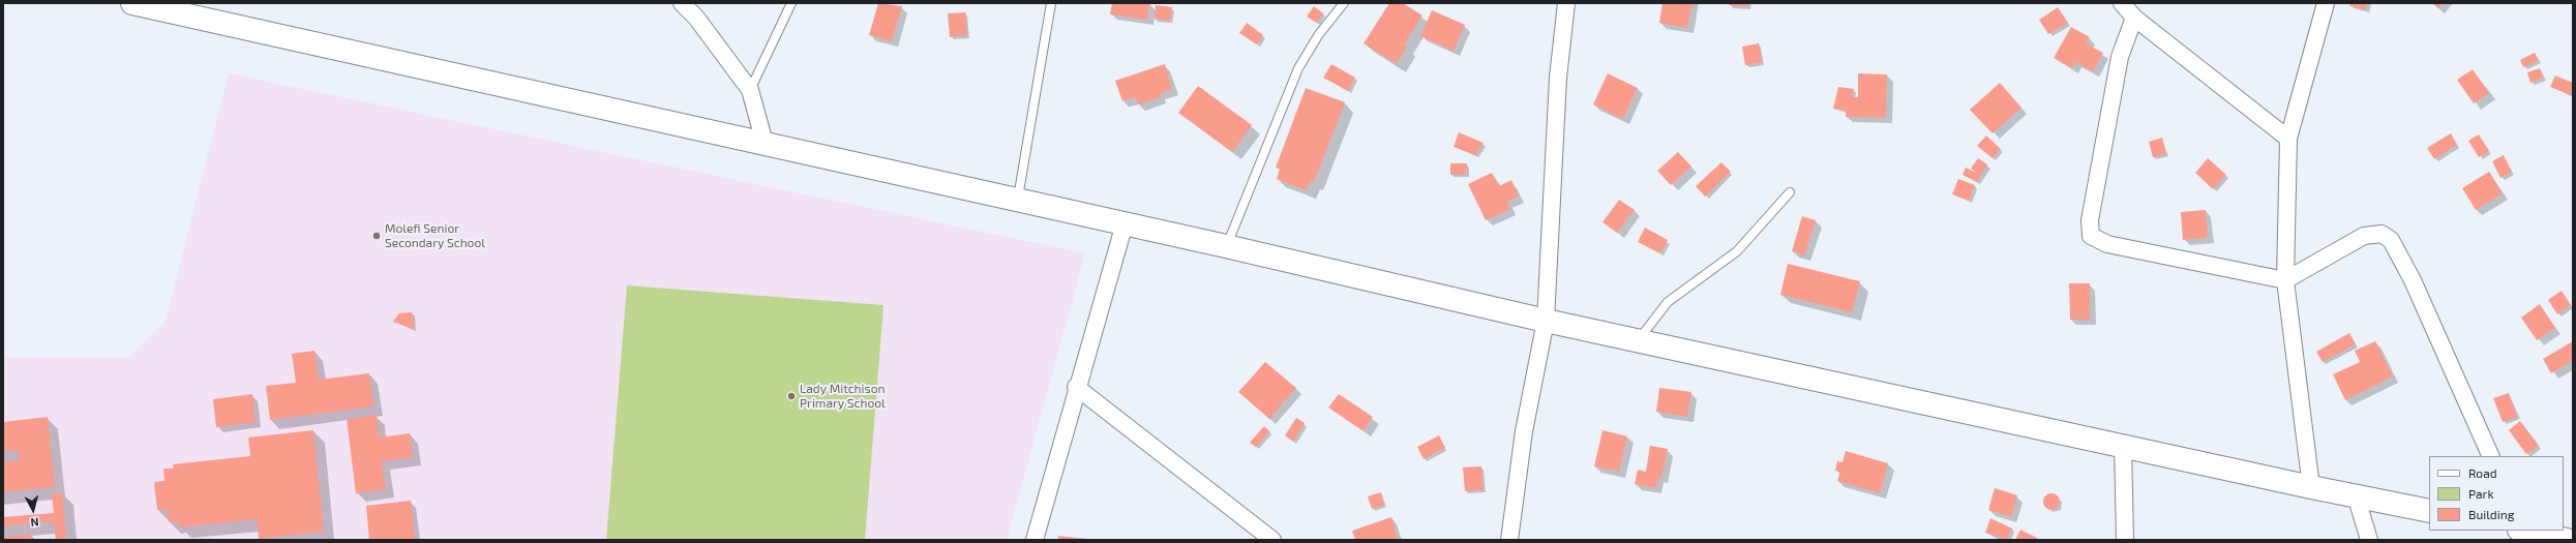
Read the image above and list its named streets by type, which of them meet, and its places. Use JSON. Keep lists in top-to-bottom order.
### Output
{
  "places": ["Molefi Senior Secondary School", "Lady Mitchison Primary School"],
  "legend": ["Road", "Park", "Building"],
  "north": "bottom"
}
